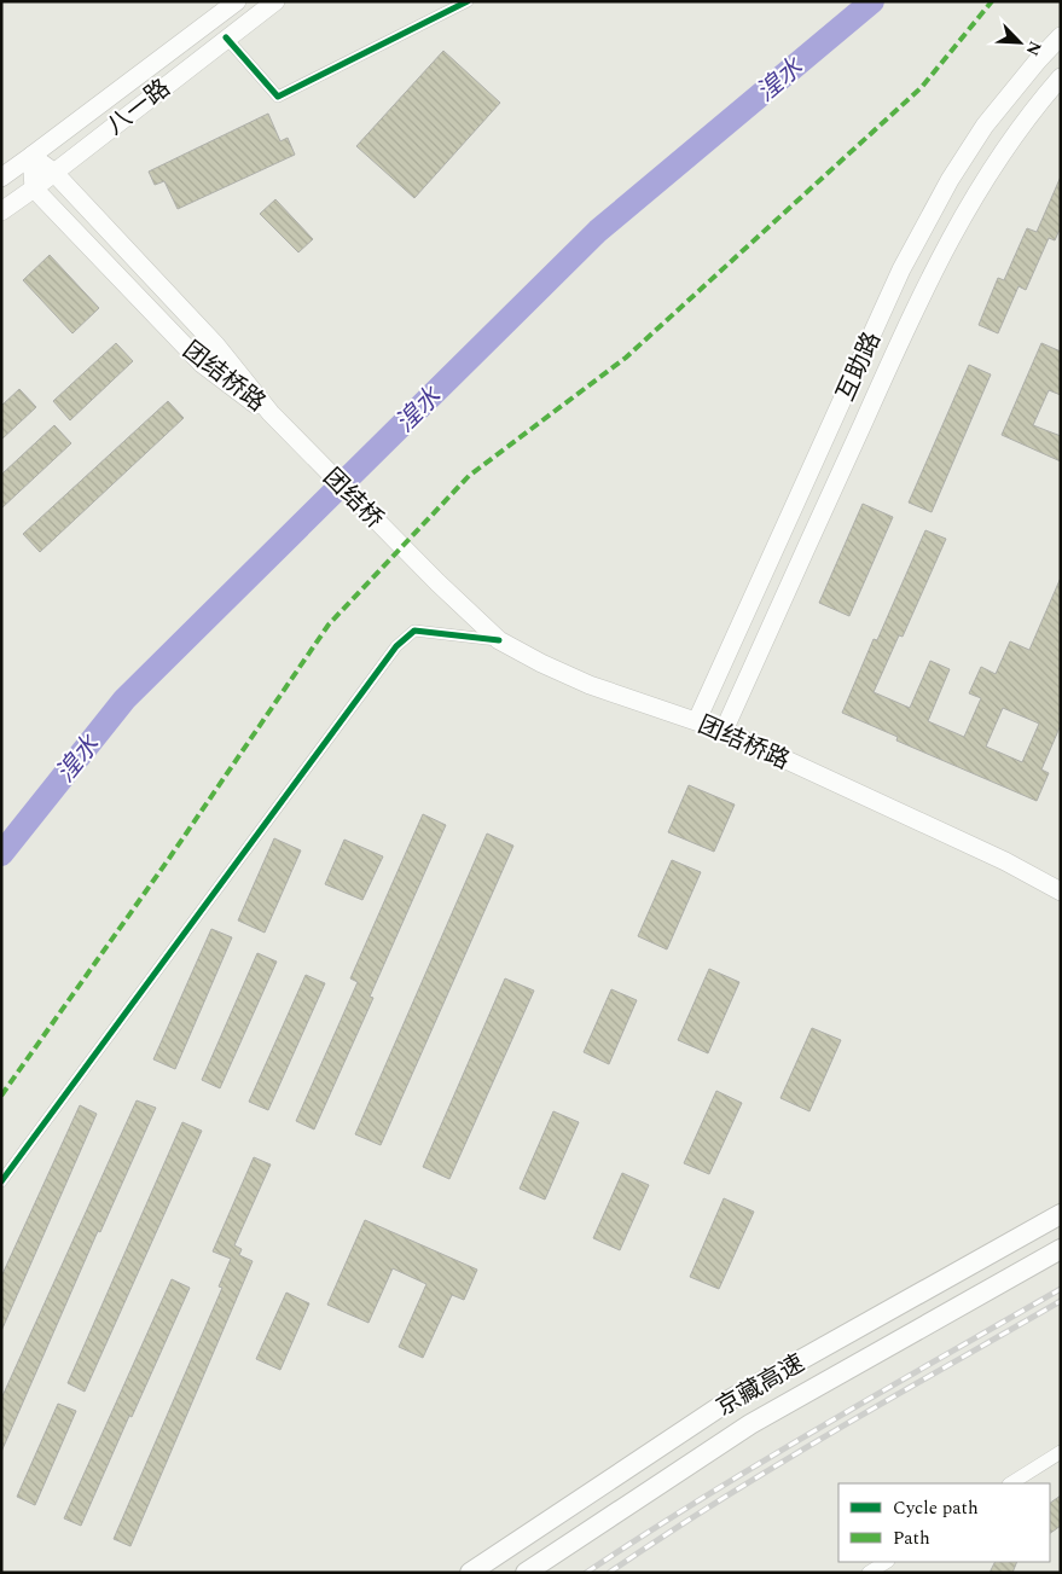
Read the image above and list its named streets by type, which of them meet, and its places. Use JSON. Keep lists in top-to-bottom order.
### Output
{
  "streets": {
    "highway": ["京藏高速"],
    "main road": [
      "八一路",
      "互助路",
      "团结桥路",
      "团结桥"
    ]
  },
  "crossings": [
    ["八一路", "团结桥路"],
    ["互助路", "团结桥路"],
    ["团结桥路", "团结桥"]
  ],
  "water": ["湟水"],
  "legend": ["Cycle path", "Path"],
  "north": "bottom right"
}
